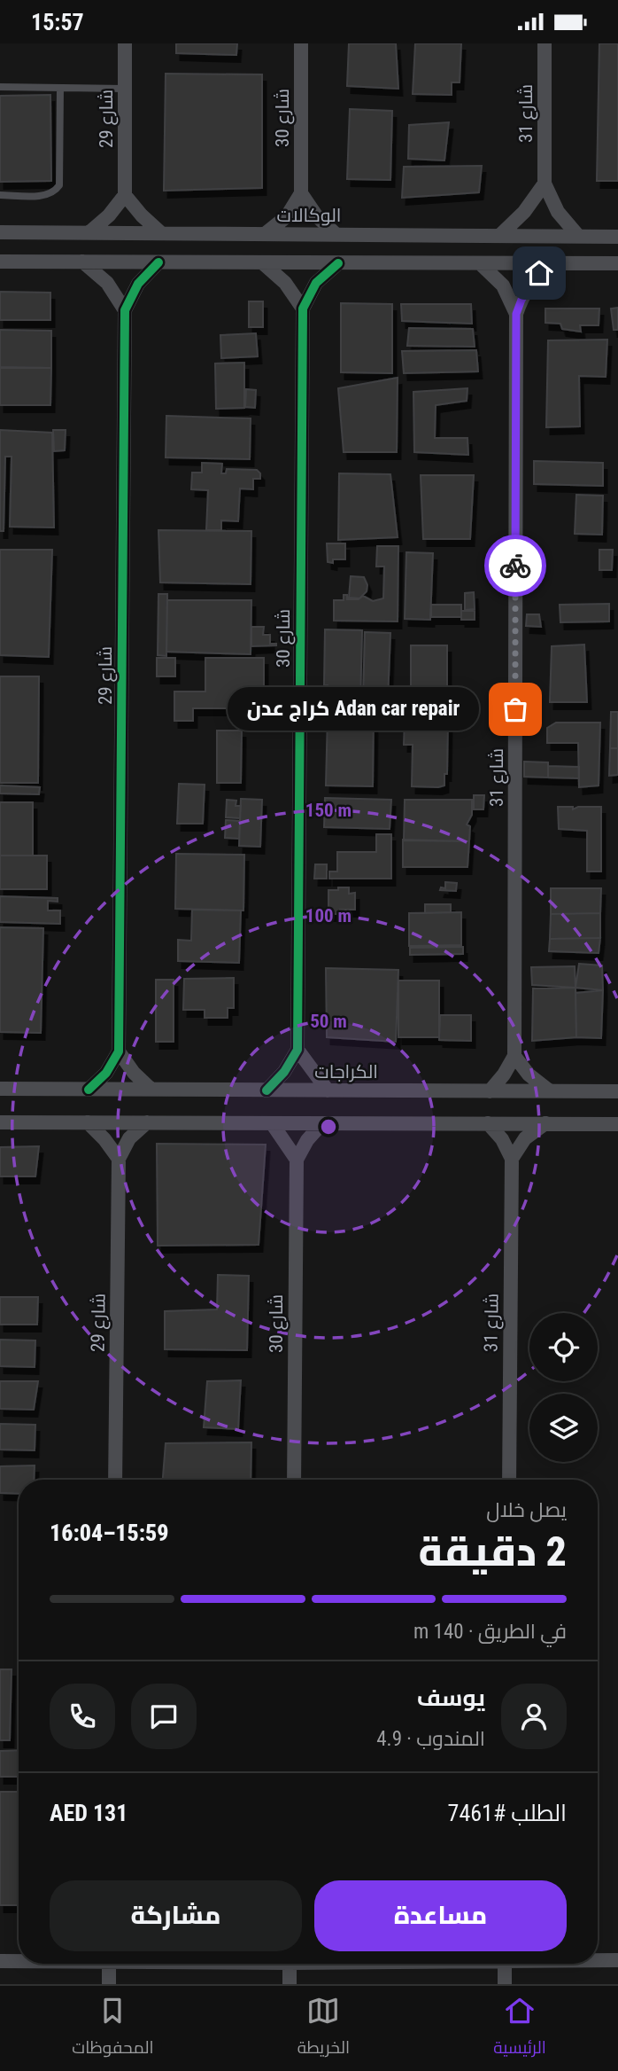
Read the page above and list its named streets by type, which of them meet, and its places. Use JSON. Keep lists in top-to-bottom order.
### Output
{
  "streets": {
    "street": [
      "شارع 31",
      "شارع 30",
      "شارع 29",
      "الوكالات",
      "الكراجات"
    ]
  },
  "crossings": [
    ["شارع 31", "الوكالات"]
  ],
  "places": ["Adan car repair كراج عدن"],
  "page": {
    "status": "15:57",
    "bubble": "Adan car repair كراج عدن",
    "heading": ["2 دقيقة", "يصل خلال", "15:59–16:04"],
    "panel": [
      "يوسف",
      "المندوب · 4.9",
      "الطلب #7461",
      "AED 131"
    ],
    "bar": "في الطريق · 140 m",
    "buttons": ["مساعدة", "مشاركة"],
    "tabs": ["الرئيسية", "الخريطة", "المحفوظات"]
  },
  "rings": ["150 m", "100 m", "50 m"]
}
